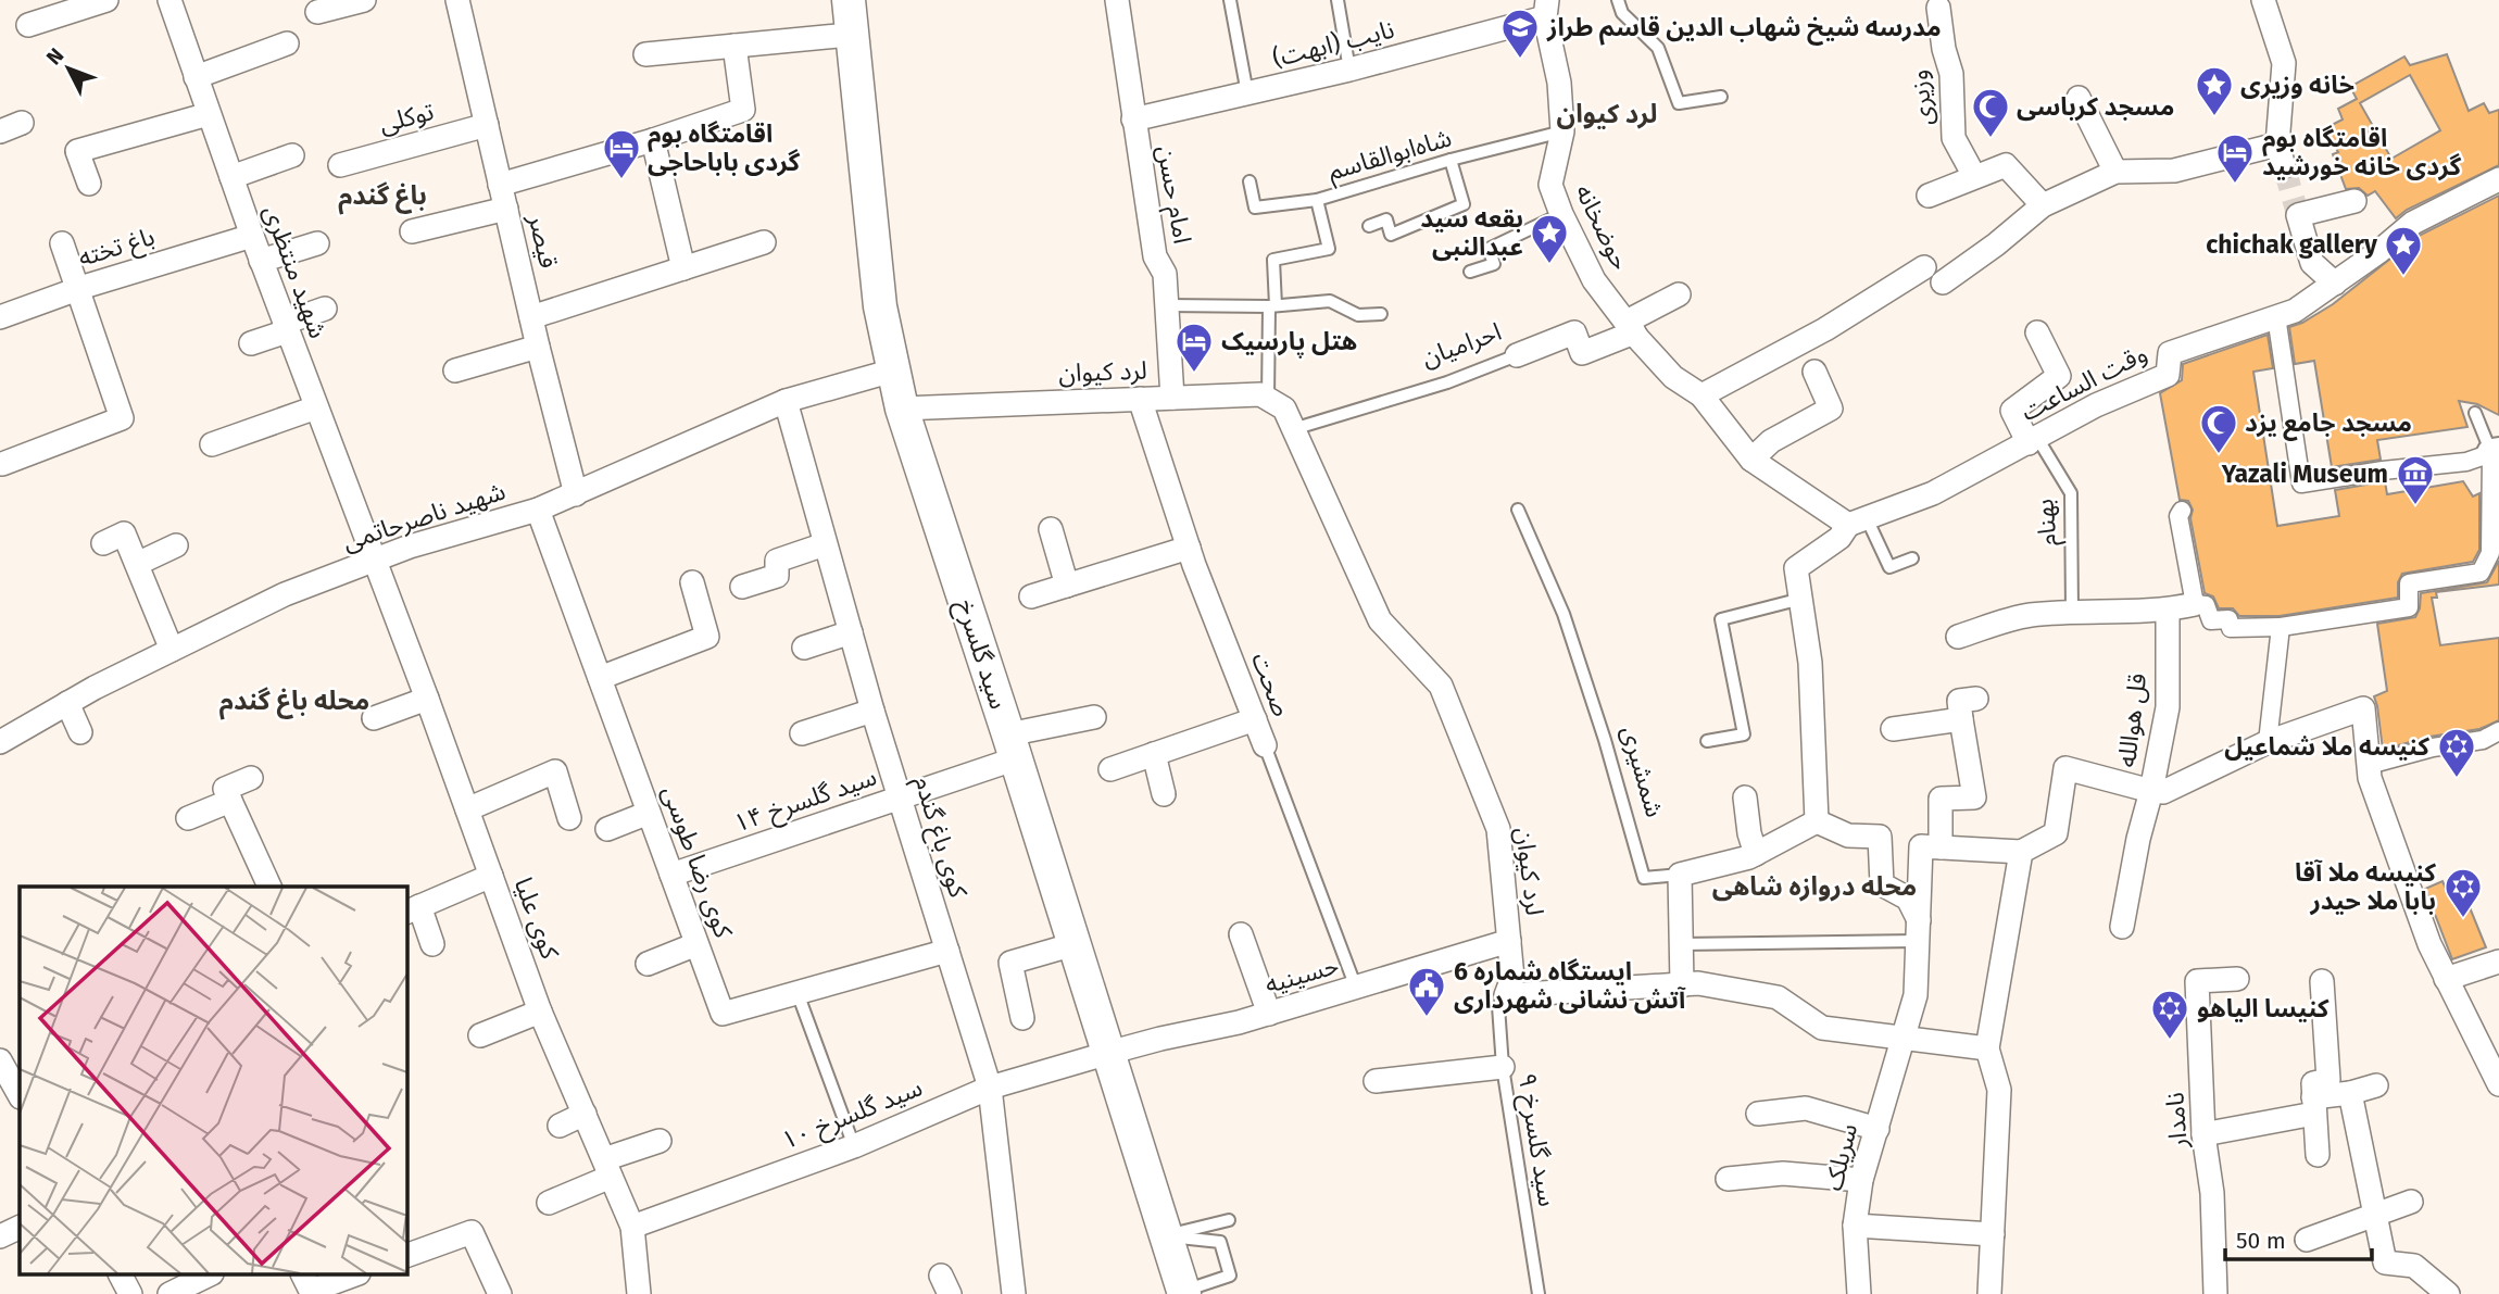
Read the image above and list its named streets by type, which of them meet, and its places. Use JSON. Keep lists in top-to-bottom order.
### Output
{
  "streets": {
    "main road": ["سید گلسرخ"],
    "street": [
      "نایب (ابهت)",
      "وزیری",
      "توکلی",
      "امام حسن",
      "حوضخانه",
      "قیصر",
      "باغ تخته",
      "شهید منتظری",
      "احرامیان",
      "لرد کیوان",
      "وقت الساعت",
      "شهید ناصرحاتمی",
      "صحت",
      "قل هوالله",
      "شمشیری",
      "سید گلسرخ ۱۴",
      "کوی باغ گندم",
      "کوی رضا طوسی",
      "کوی علیا",
      "حسینیه",
      "سید گلسرخ ۱۰",
      "نامدار",
      "سریلک"
    ],
    "lane": ["شاه‌ابوالقاسم", "بهنام", "سید گلسرخ ۹"]
  },
  "crossings": [
    ["نایب (ابهت)", "امام حسن"],
    ["نایب (ابهت)", "حوضخانه"],
    ["توکلی", "قیصر"],
    ["شاه‌ابوالقاسم", "حوضخانه"],
    ["امام حسن", "لرد کیوان"],
    ["حوضخانه", "احرامیان"],
    ["قیصر", "شهید ناصرحاتمی"],
    ["باغ تخته", "شهید منتظری"],
    ["شهید منتظری", "شهید ناصرحاتمی"],
    ["شهید منتظری", "کوی علیا"],
    ["احرامیان", "لرد کیوان"],
    ["لرد کیوان", "سید گلسرخ"],
    ["لرد کیوان", "صحت"],
    ["لرد کیوان", "حسینیه"],
    ["لرد کیوان", "سید گلسرخ ۹"],
    ["وقت الساعت", "بهنام"],
    ["شهید ناصرحاتمی", "سید گلسرخ"],
    ["شهید ناصرحاتمی", "کوی باغ گندم"],
    ["شهید ناصرحاتمی", "کوی رضا طوسی"],
    ["شهید ناصرحاتمی", "کوی علیا"],
    ["سید گلسرخ", "سید گلسرخ ۱۴"],
    ["سید گلسرخ", "حسینیه"],
    ["سید گلسرخ", "سید گلسرخ ۱۰"],
    ["صحت", "حسینیه"],
    ["سید گلسرخ ۱۴", "کوی باغ گندم"],
    ["سید گلسرخ ۱۴", "کوی رضا طوسی"],
    ["کوی باغ گندم", "کوی رضا طوسی"],
    ["کوی باغ گندم", "سید گلسرخ ۱۰"],
    ["کوی علیا", "سید گلسرخ ۱۰"],
    ["حسینیه", "سید گلسرخ ۱۰"]
  ],
  "districts": [
    "لرد کیوان",
    "باغ گندم",
    "محله باغ گندم",
    "محله دروازه شاهی"
  ],
  "places": {
    "school or university": ["مدرسه شیخ شهاب الدین قاسم طراز"],
    "place": ["خانه وزیری", "بقعه سید عبدالنبی", "chichak gallery"],
    "mosque": ["مسجد کرباسی", "مسجد جامع یزد"],
    "hotel": ["اقامتگاه بوم گردی باباحاجی", "اقامتگاه بوم گردی خانه خورشید", "هتل پارسیک"],
    "museum": ["Yazali Museum"],
    "synagogue": ["کنیسه ملا شماعیل", "کنیسه ملا آقا بابا ملا حیدر", "کنیسا الیاهو"],
    "public building": ["ایستگاه شماره 6 آتش نشانی شهرداری"]
  },
  "scale_bar": "50 m",
  "north": "top left"
}
